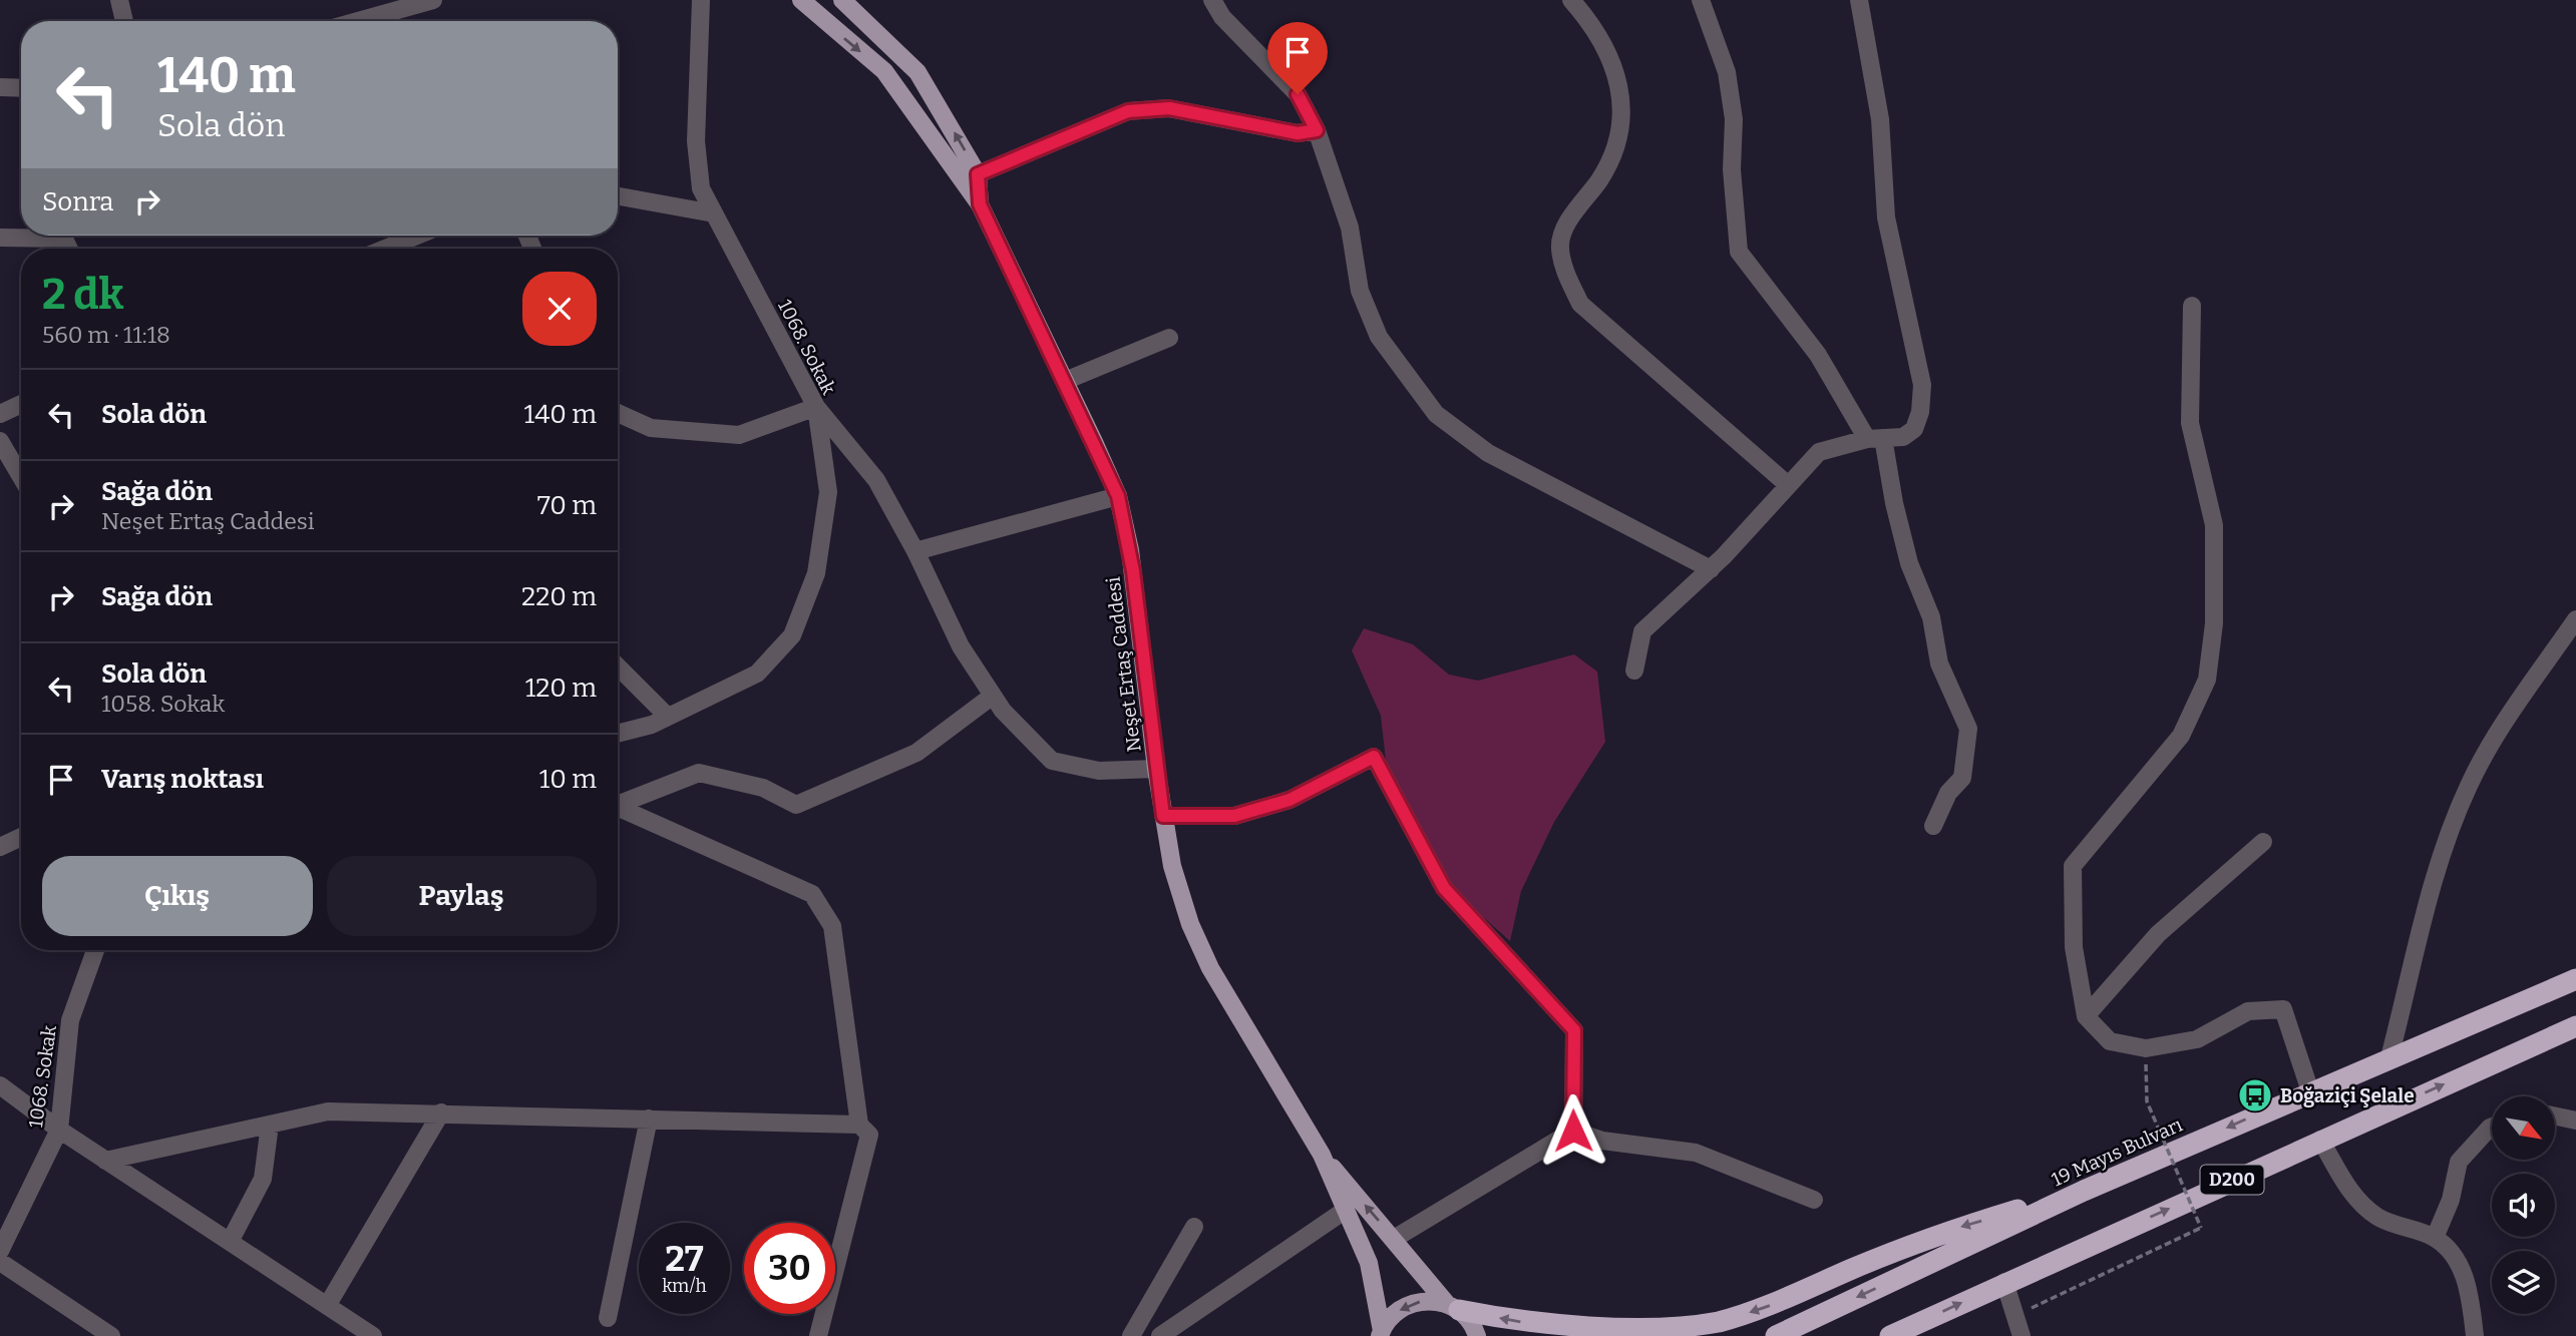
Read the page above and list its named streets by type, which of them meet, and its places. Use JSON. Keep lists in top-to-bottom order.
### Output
{
  "streets": {
    "highway": ["19 Mayıs Bulvarı", "D200"],
    "main road": ["Neşet Ertaş Caddesi"],
    "street": ["1068. Sokak"]
  },
  "places": {
    "bus stop": ["Boğaziçi Şelale"]
  },
  "north": "bottom right",
  "page": {
    "turn": ["140 m", "Sola dön"],
    "then": "Sonra",
    "heading": ["2 dk", "560 m · 11:18"],
    "list": [
      {
        "name": "Sola dön",
        "value": "140 m"
      },
      {
        "name": "Sağa dön",
        "note": "Neşet Ertaş Caddesi",
        "value": "70 m"
      },
      {
        "name": "Sağa dön",
        "value": "220 m"
      },
      {
        "name": "Sola dön",
        "note": "1058. Sokak",
        "value": "120 m"
      },
      {
        "name": "Varış noktası",
        "value": "10 m"
      }
    ],
    "buttons": ["Çıkış", "Paylaş"],
    "speed": "27 km/h",
    "limit": "30"
  }
}
